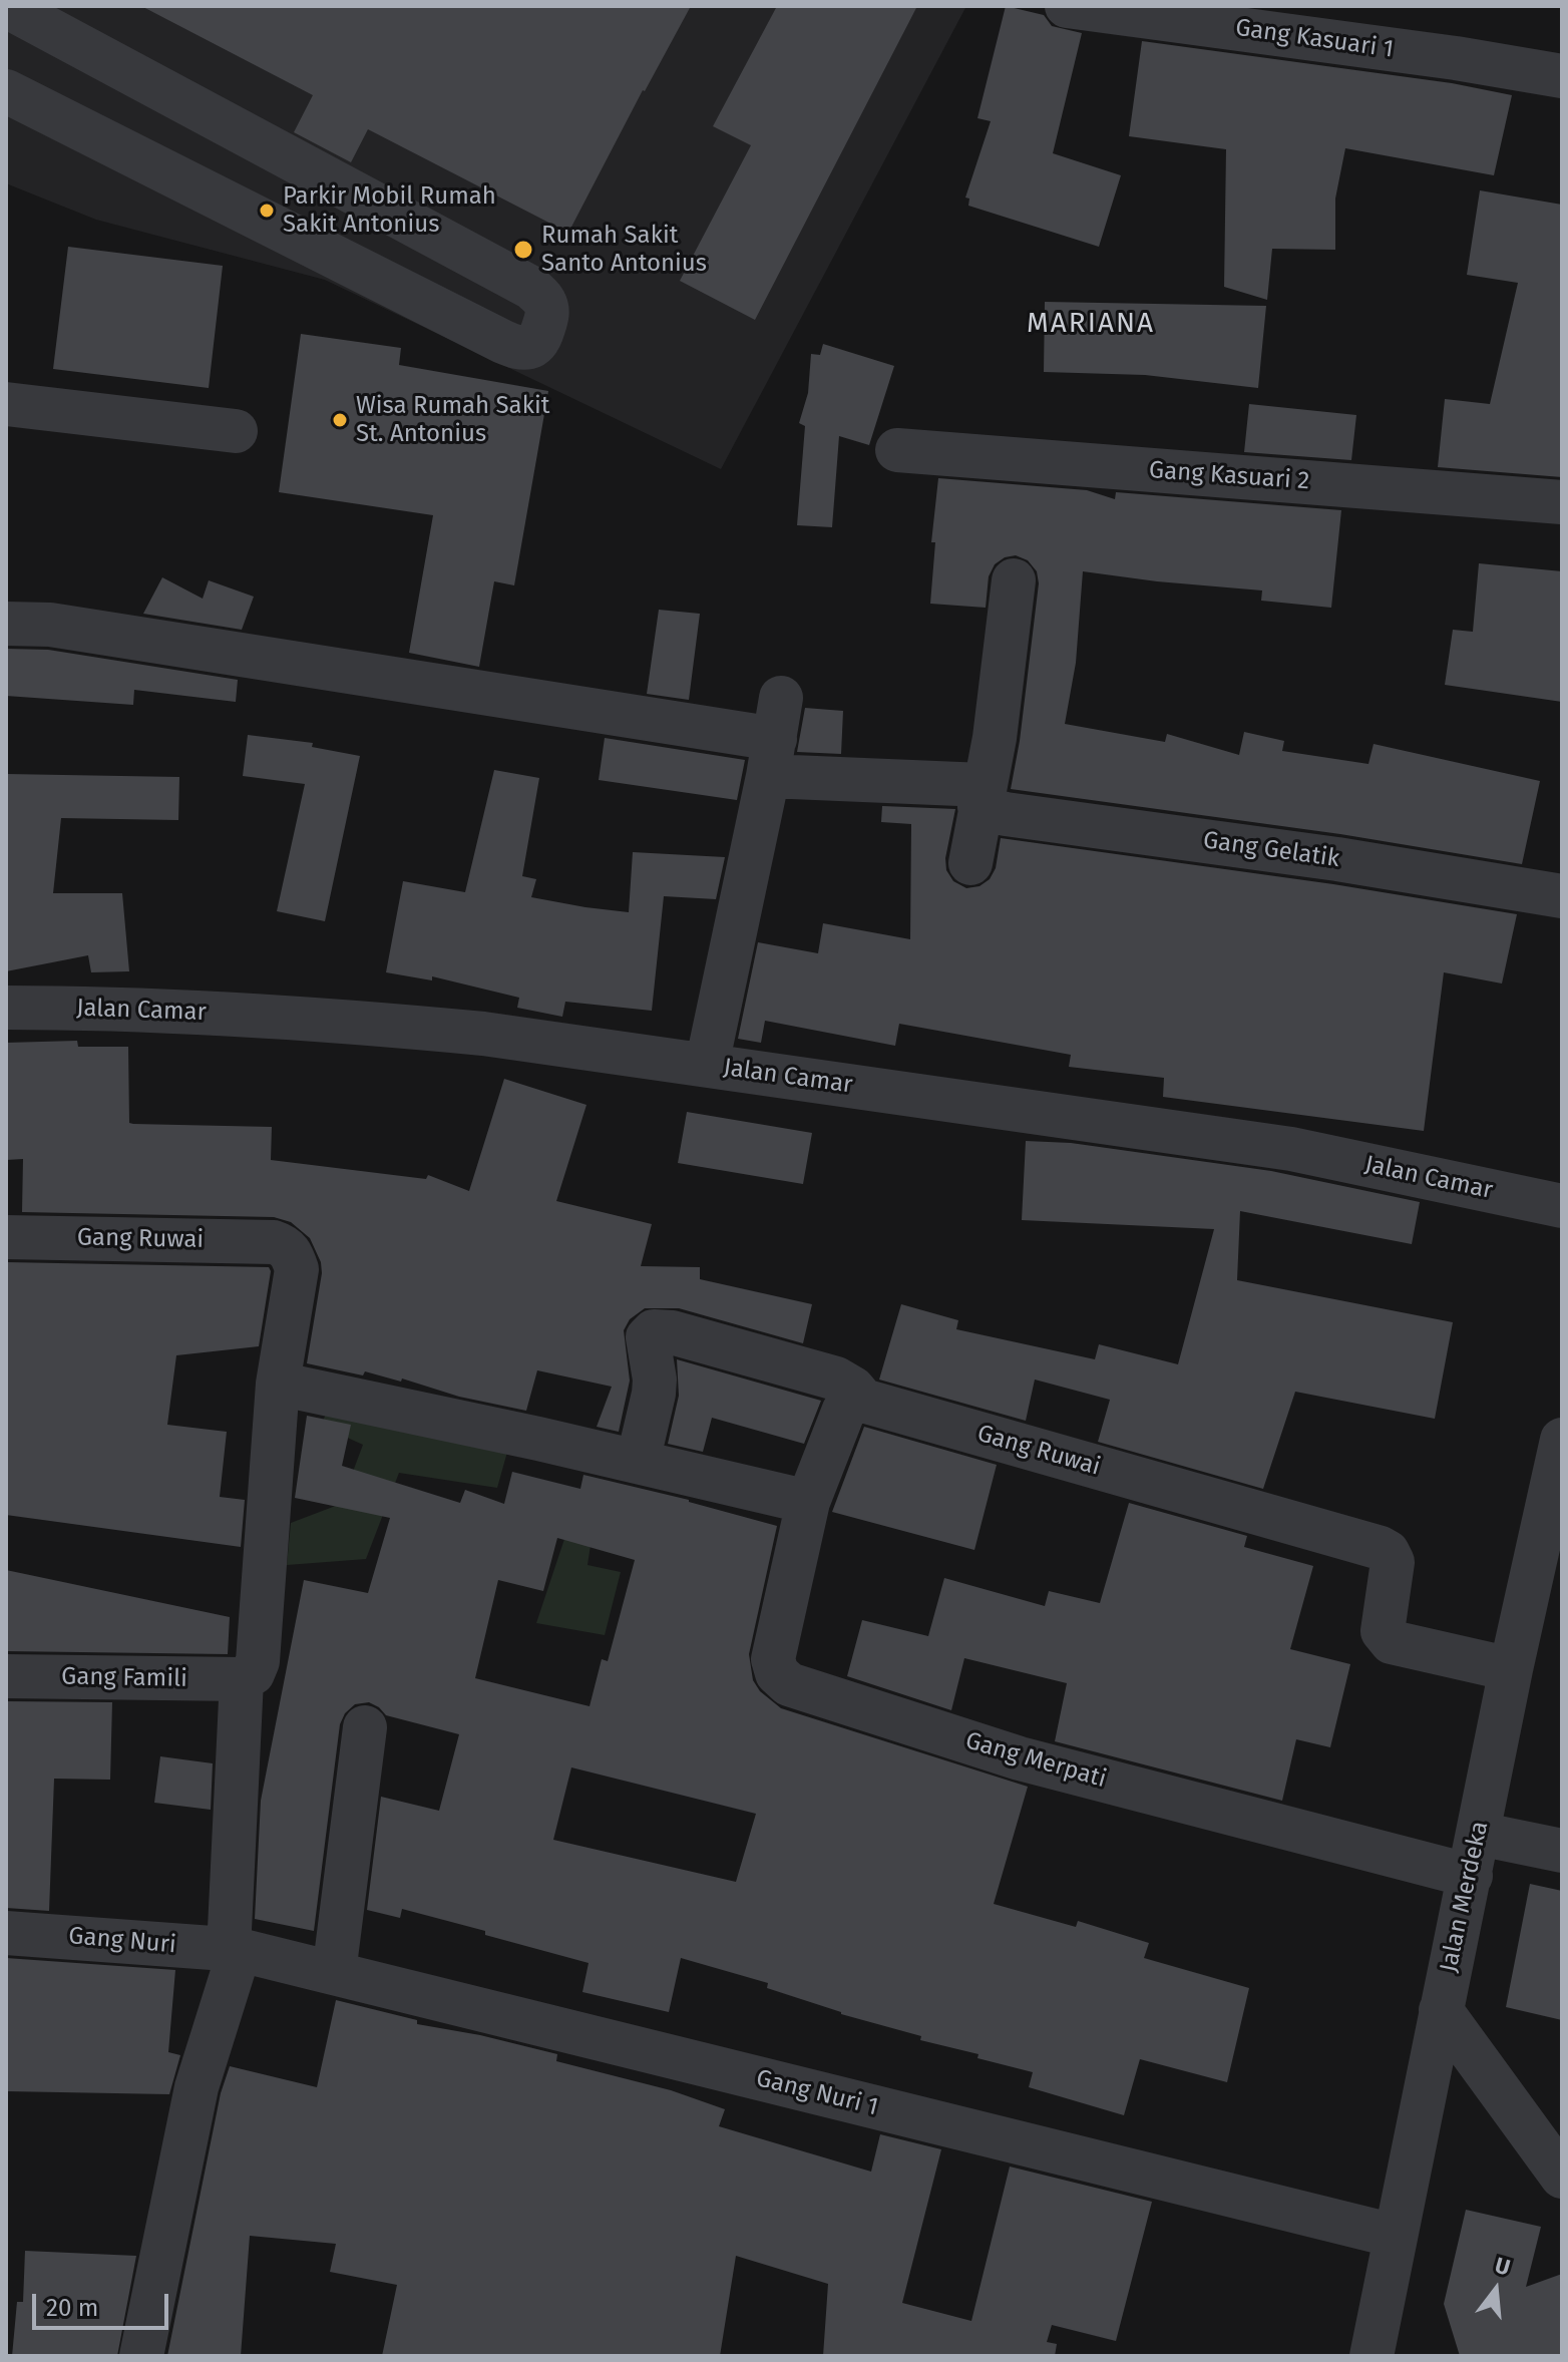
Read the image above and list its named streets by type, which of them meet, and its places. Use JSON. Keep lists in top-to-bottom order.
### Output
{
  "streets": {
    "street": [
      "Gang Kasuari 1",
      "Gang Kasuari 2",
      "Gang Gelatik",
      "Jalan Camar",
      "Gang Ruwai",
      "Gang Famili",
      "Gang Merpati",
      "Jalan Merdeka",
      "Gang Nuri",
      "Gang Nuri 1"
    ]
  },
  "crossings": [
    ["Gang Ruwai", "Jalan Merdeka"],
    ["Gang Merpati", "Jalan Merdeka"],
    ["Jalan Merdeka", "Gang Nuri 1"],
    ["Gang Nuri", "Gang Nuri 1"]
  ],
  "districts": ["MARIANA"],
  "places": ["Parkir Mobil Rumah Sakit Antonius", "Rumah Sakit Santo Antonius", "Wisa Rumah Sakit St. Antonius"],
  "scale_bar": "20 m",
  "north": "top"
}
